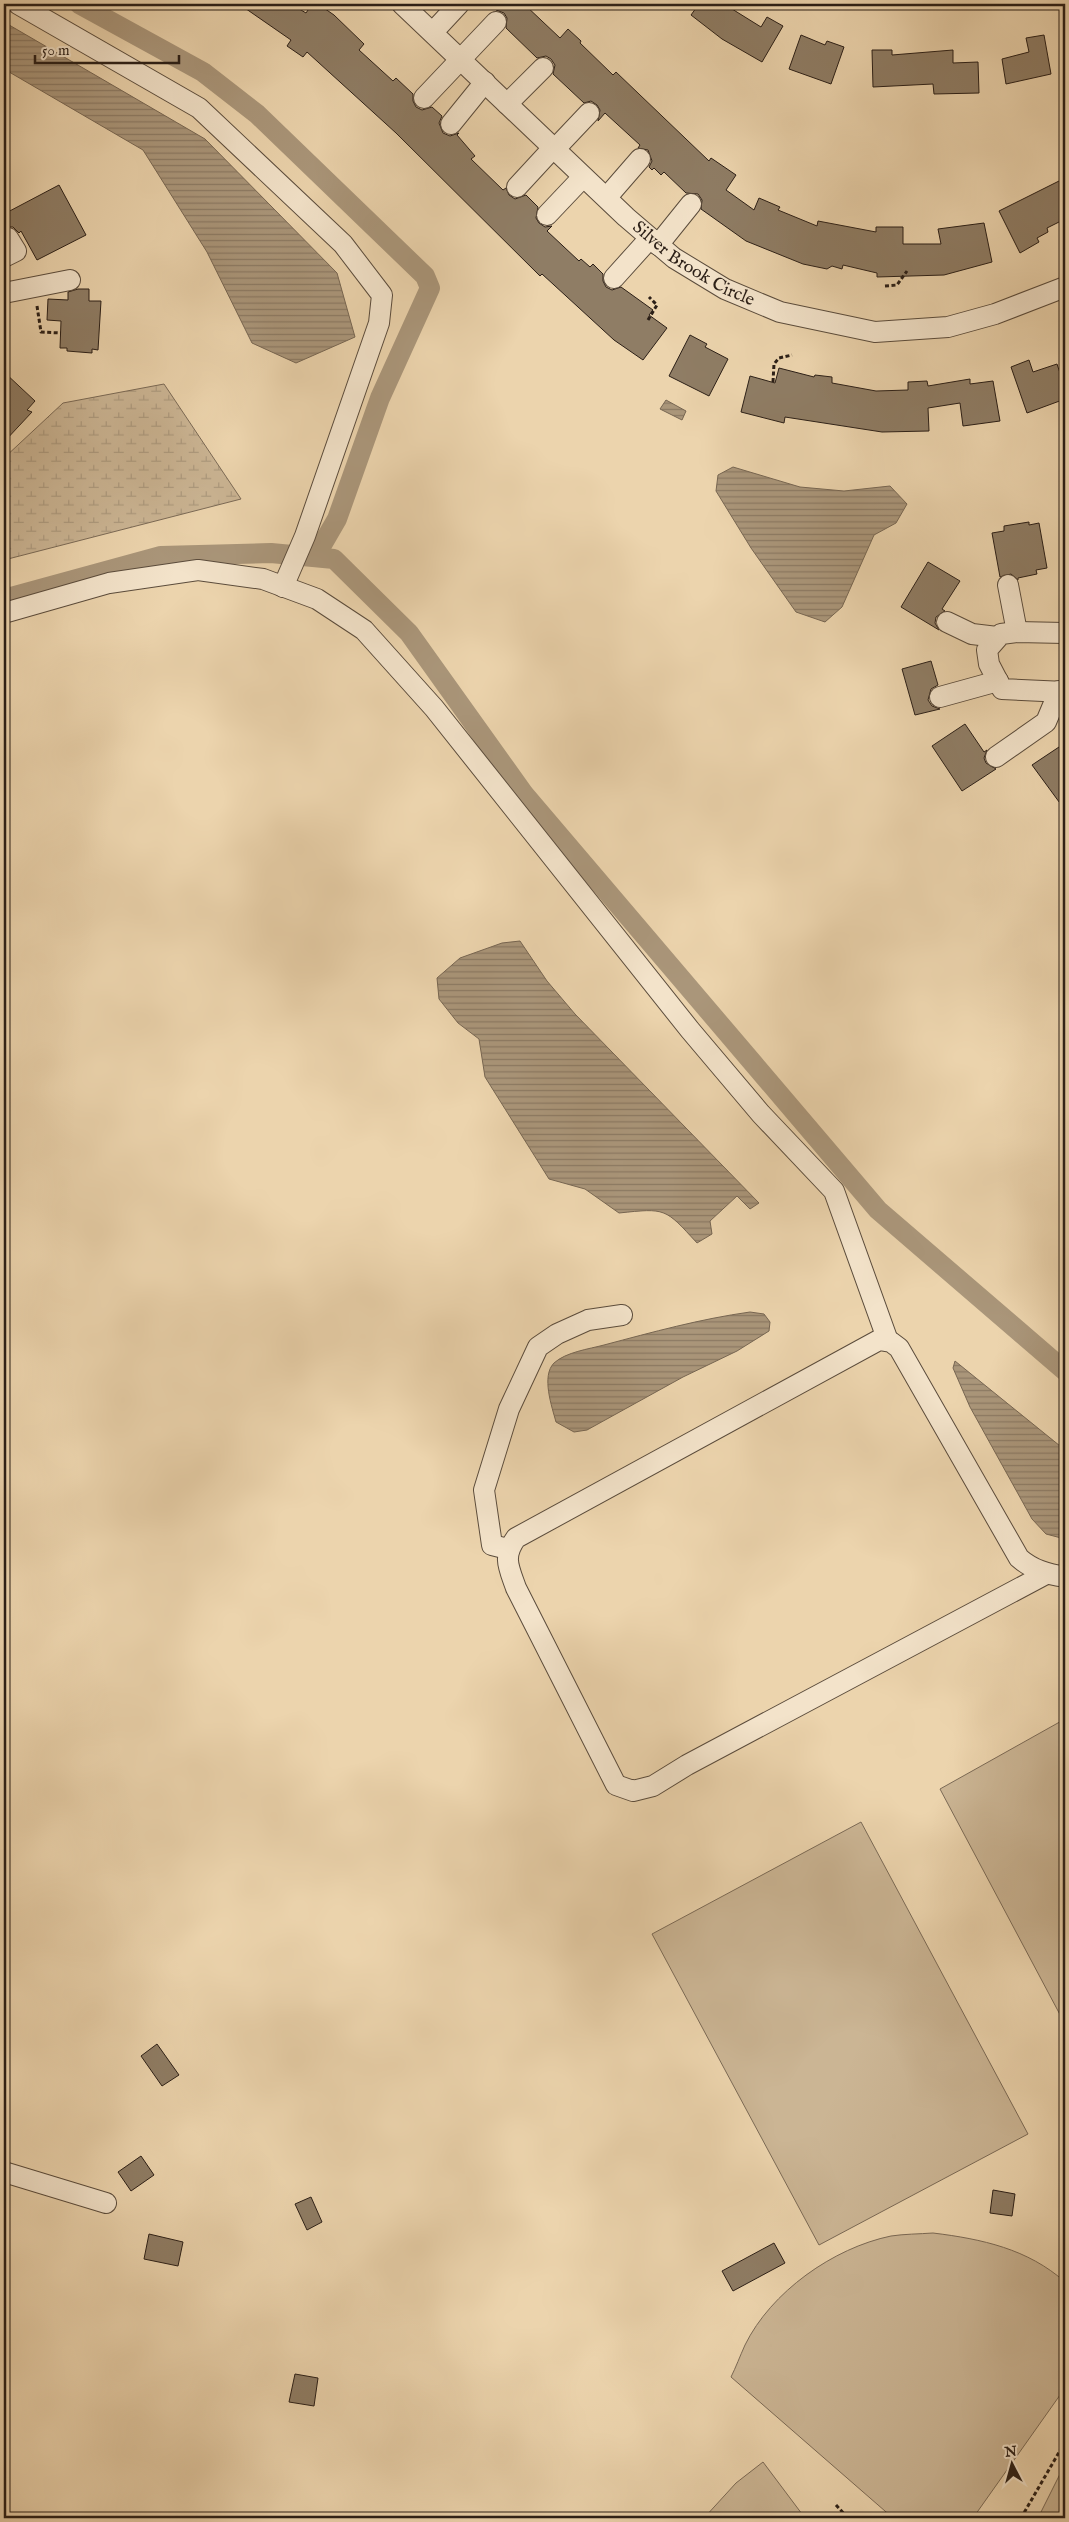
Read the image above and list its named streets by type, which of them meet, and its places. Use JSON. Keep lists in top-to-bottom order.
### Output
{
  "streets": {
    "street": ["Silver Brook Circle"]
  },
  "scale_bar": "50 m",
  "north": "top"
}
